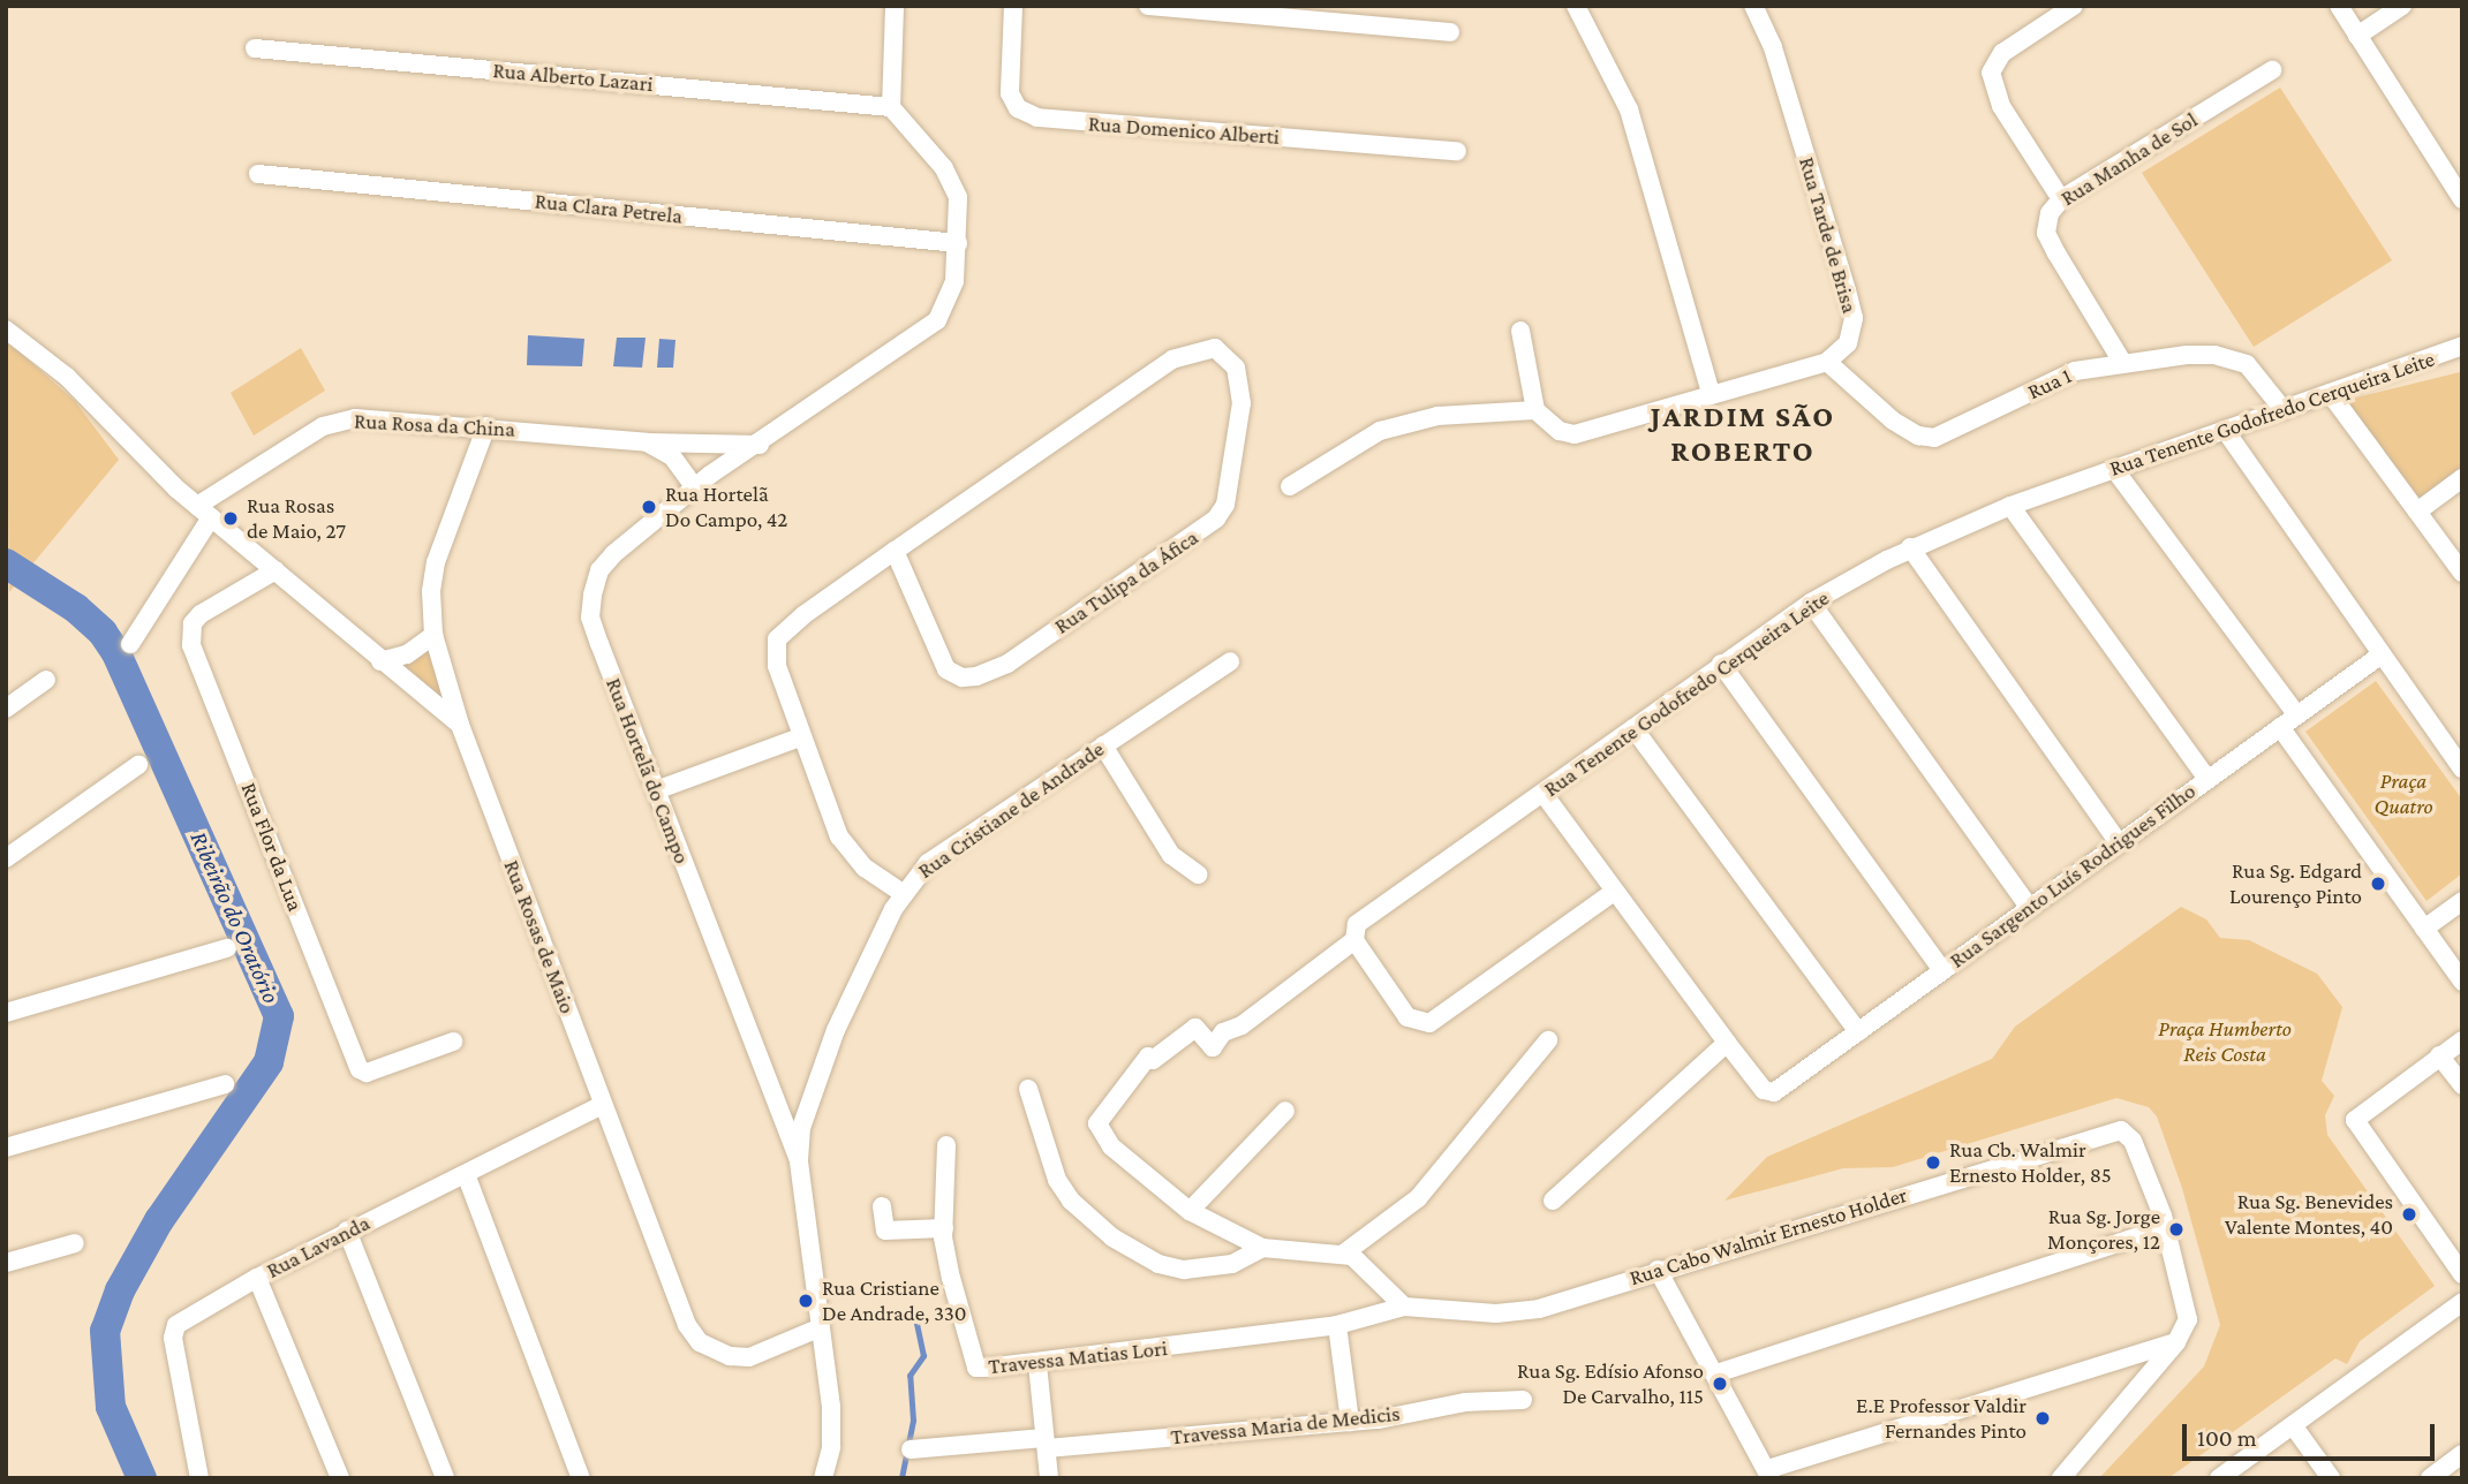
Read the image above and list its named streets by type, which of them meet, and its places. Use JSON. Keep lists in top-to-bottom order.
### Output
{
  "streets": {
    "street": [
      "Rua Alberto Lazari",
      "Rua Domenico Alberti",
      "Rua Manha de Sol",
      "Rua Clara Petrela",
      "Rua Tarde de Brisa",
      "Rua 1",
      "Rua Tenente Godofredo Cerqueira Leite",
      "Rua Rosa da China",
      "Rua Tulipa da Áfica",
      "Rua Hortelã do Campo",
      "Rua Cristiane de Andrade",
      "Rua Flor da Lua",
      "Rua Sargento Luís Rodrigues Filho",
      "Rua Rosas de Maio",
      "Rua Cabo Walmir Ernesto Holder",
      "Rua Lavanda",
      "Travessa Matias Lori",
      "Travessa Maria de Medicis"
    ]
  },
  "crossings": [
    ["Rua Manha de Sol", "Rua 1"],
    ["Rua Tarde de Brisa", "Rua 1"],
    ["Rua 1", "Rua Tenente Godofredo Cerqueira Leite"],
    ["Rua Rosa da China", "Rua Hortelã do Campo"],
    ["Rua Rosa da China", "Rua Rosas de Maio"],
    ["Rua Tulipa da Áfica", "Rua Cristiane de Andrade"],
    ["Rua Hortelã do Campo", "Rua Cristiane de Andrade"],
    ["Rua Cristiane de Andrade", "Rua Rosas de Maio"],
    ["Rua Rosas de Maio", "Rua Lavanda"],
    ["Rua Cabo Walmir Ernesto Holder", "Travessa Matias Lori"]
  ],
  "districts": ["JARDIM SÃO ROBERTO"],
  "water": ["Ribeirão do Oratório"],
  "parks": ["Praça Quatro", "Praça Humberto Reis Costa"],
  "places": [
    "Rua Hortelã Do Campo, 42",
    "Rua Rosas de Maio, 27",
    "Rua Sg. Edgard Lourenço Pinto",
    "Rua Cb. Walmir Ernesto Holder, 85",
    "Rua Sg. Benevides Valente Montes, 40",
    "Rua Sg. Jorge Monçores, 12",
    "Rua Cristiane De Andrade, 330",
    "Rua Sg. Edísio Afonso De Carvalho, 115",
    "E.E Professor Valdir Fernandes Pinto"
  ],
  "scale_bar": "100 m"
}
